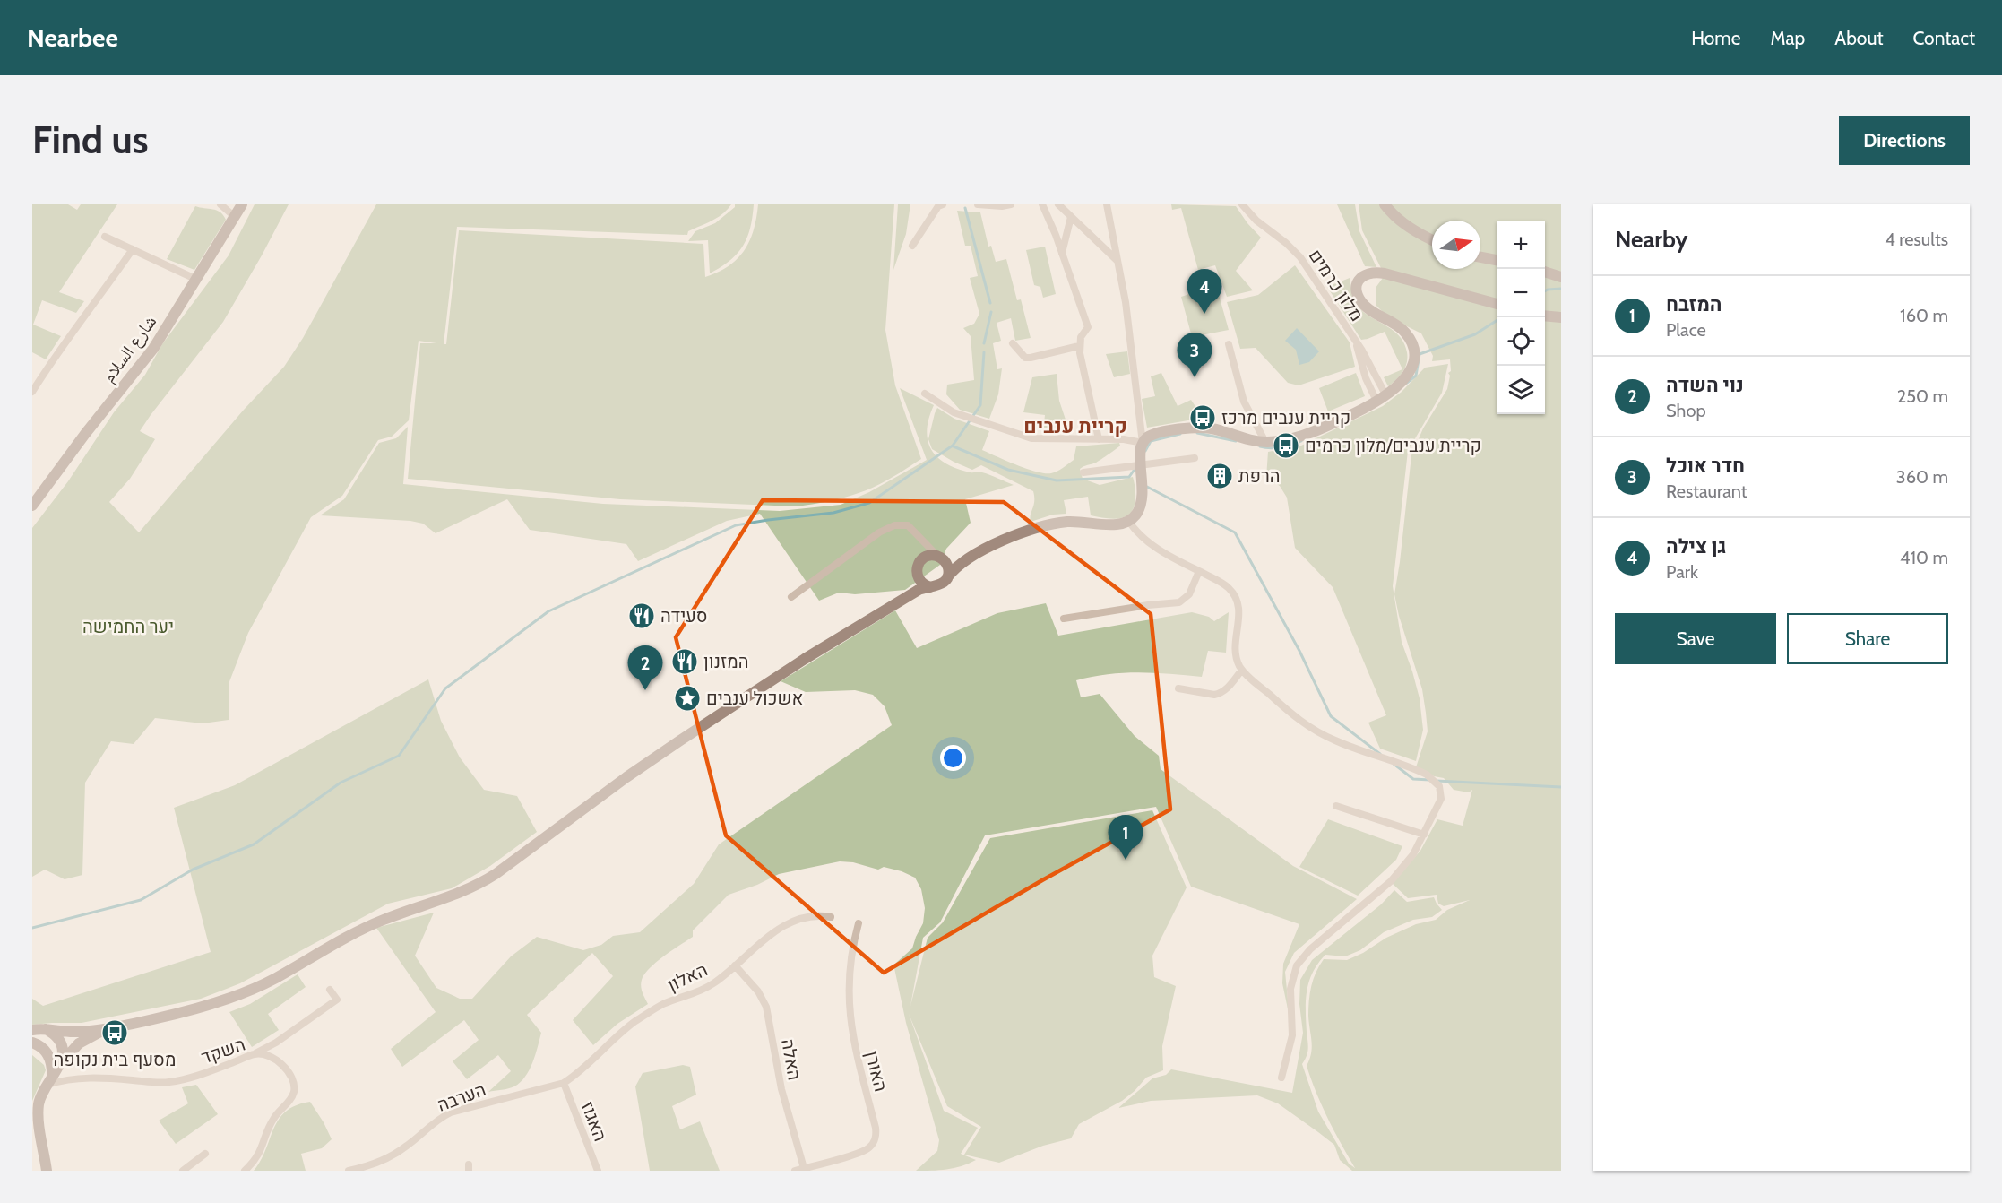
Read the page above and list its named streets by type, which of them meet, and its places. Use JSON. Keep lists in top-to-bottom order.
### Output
{
  "streets": {
    "main road": ["شارع السلام"],
    "street": [
      "מלון כרמים",
      "האלון",
      "השקד",
      "האלה",
      "האורן",
      "הערבה",
      "האגוז"
    ]
  },
  "crossings": [
    ["האלון", "האלה"],
    ["האלון", "הערבה"],
    ["האלון", "האגוז"],
    ["האלה", "האורן"],
    ["הערבה", "האגוז"]
  ],
  "districts": ["קריית ענבים"],
  "parks": ["יער החמישה"],
  "places": {
    "bus stop": ["קריית ענבים מרכז", "קריית ענבים/מלון כרמים", "מסעף בית נקופה"],
    "building": ["הרפת"],
    "restaurant": ["סעידה", "המזנון"],
    "place": ["אשכול ענבים"]
  },
  "north": "right",
  "page": {
    "header": "Nearbee",
    "nav": [
      "Home",
      "Map",
      "About",
      "Contact"
    ],
    "buttons": [
      "Directions",
      ["Save", "Share"]
    ],
    "title": "Find us",
    "heading": ["Nearby", "4 results"],
    "map_buttons": ["+", "−"],
    "pins": [
      "4",
      "3",
      "2",
      "1"
    ],
    "list": [
      {
        "mark": "1",
        "name": "המזבח",
        "note": "Place",
        "value": "160 m"
      },
      {
        "mark": "2",
        "name": "נוי השדה",
        "note": "Shop",
        "value": "250 m"
      },
      {
        "mark": "3",
        "name": "חדר אוכל",
        "note": "Restaurant",
        "value": "360 m"
      },
      {
        "mark": "4",
        "name": "גן צילה",
        "note": "Park",
        "value": "410 m"
      }
    ]
  }
}
